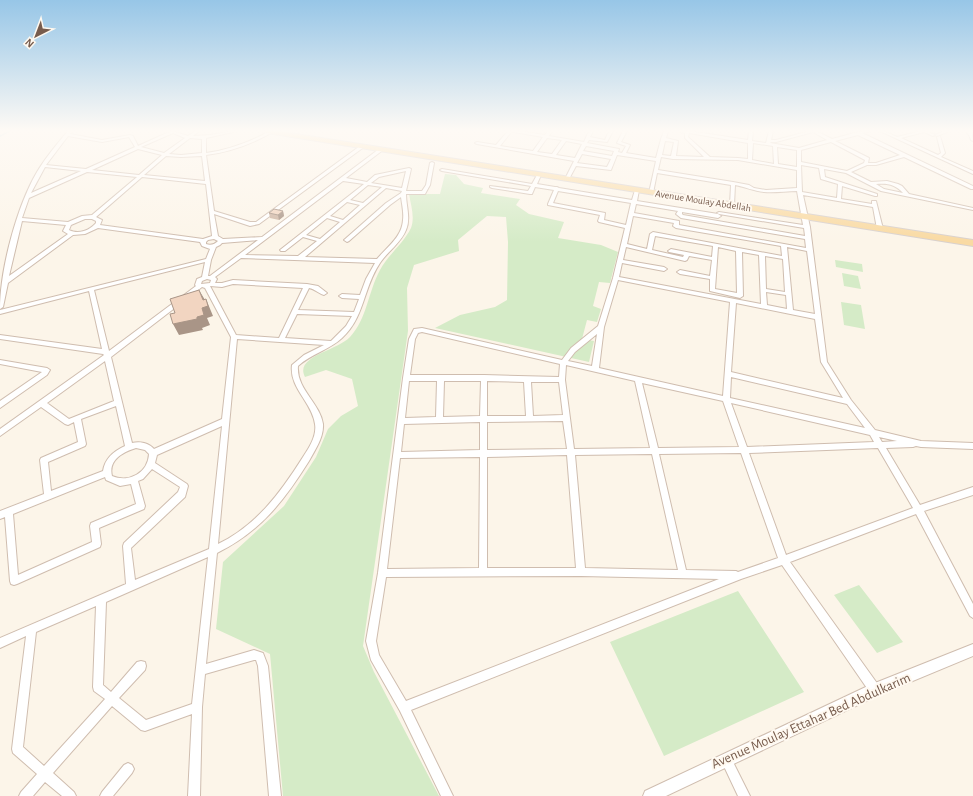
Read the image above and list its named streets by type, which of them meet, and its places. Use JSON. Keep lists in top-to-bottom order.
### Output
{
  "streets": {
    "main road": ["Avenue Moulay Abdellah"],
    "street": ["Avenue Moulay Ettahar Bed Abdulkarim"]
  },
  "north": "bottom left"
}
